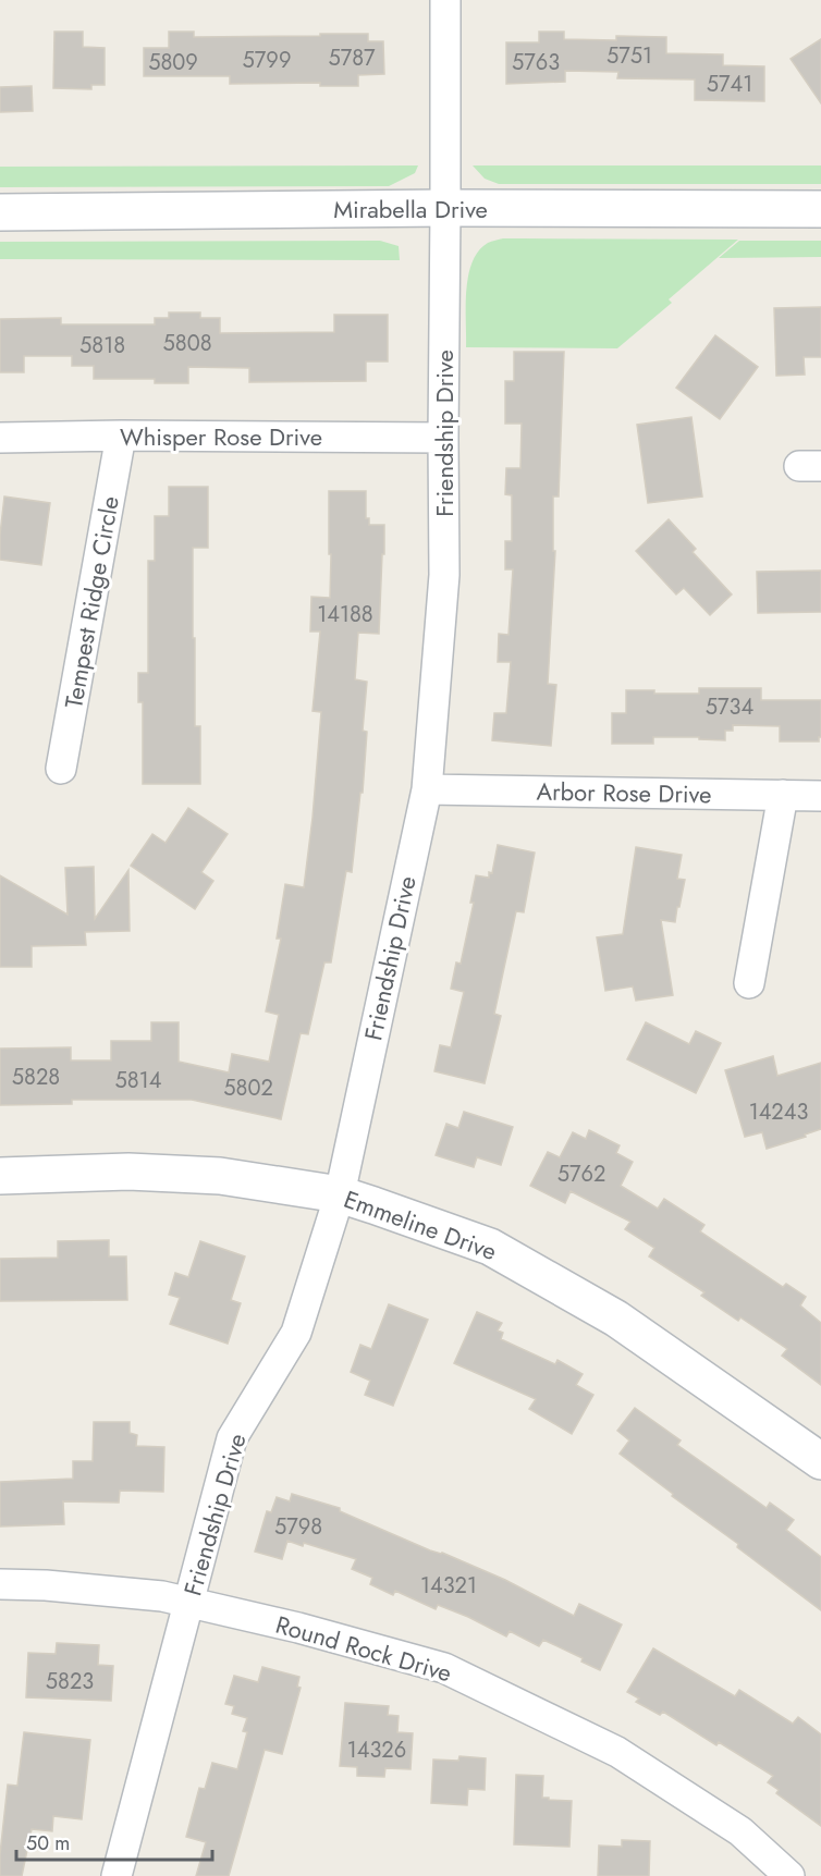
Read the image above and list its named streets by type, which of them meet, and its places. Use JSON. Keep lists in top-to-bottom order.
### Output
{
  "streets": {
    "street": [
      "Mirabella Drive",
      "Friendship Drive",
      "Whisper Rose Drive",
      "Tempest Ridge Circle",
      "Arbor Rose Drive",
      "Emmeline Drive",
      "Round Rock Drive"
    ]
  },
  "crossings": [
    ["Mirabella Drive", "Friendship Drive"],
    ["Friendship Drive", "Whisper Rose Drive"],
    ["Friendship Drive", "Arbor Rose Drive"],
    ["Friendship Drive", "Emmeline Drive"],
    ["Friendship Drive", "Round Rock Drive"],
    ["Whisper Rose Drive", "Tempest Ridge Circle"]
  ],
  "house_numbers": [
    "5751",
    "5787",
    "5799",
    "5809",
    "5763",
    "5741",
    "5808",
    "5818",
    "14188",
    "5734",
    "5828",
    "5814",
    "5802",
    "14243",
    "5762",
    "5798",
    "14321",
    "5823",
    "14326"
  ],
  "scale_bar": "50 m"
}
